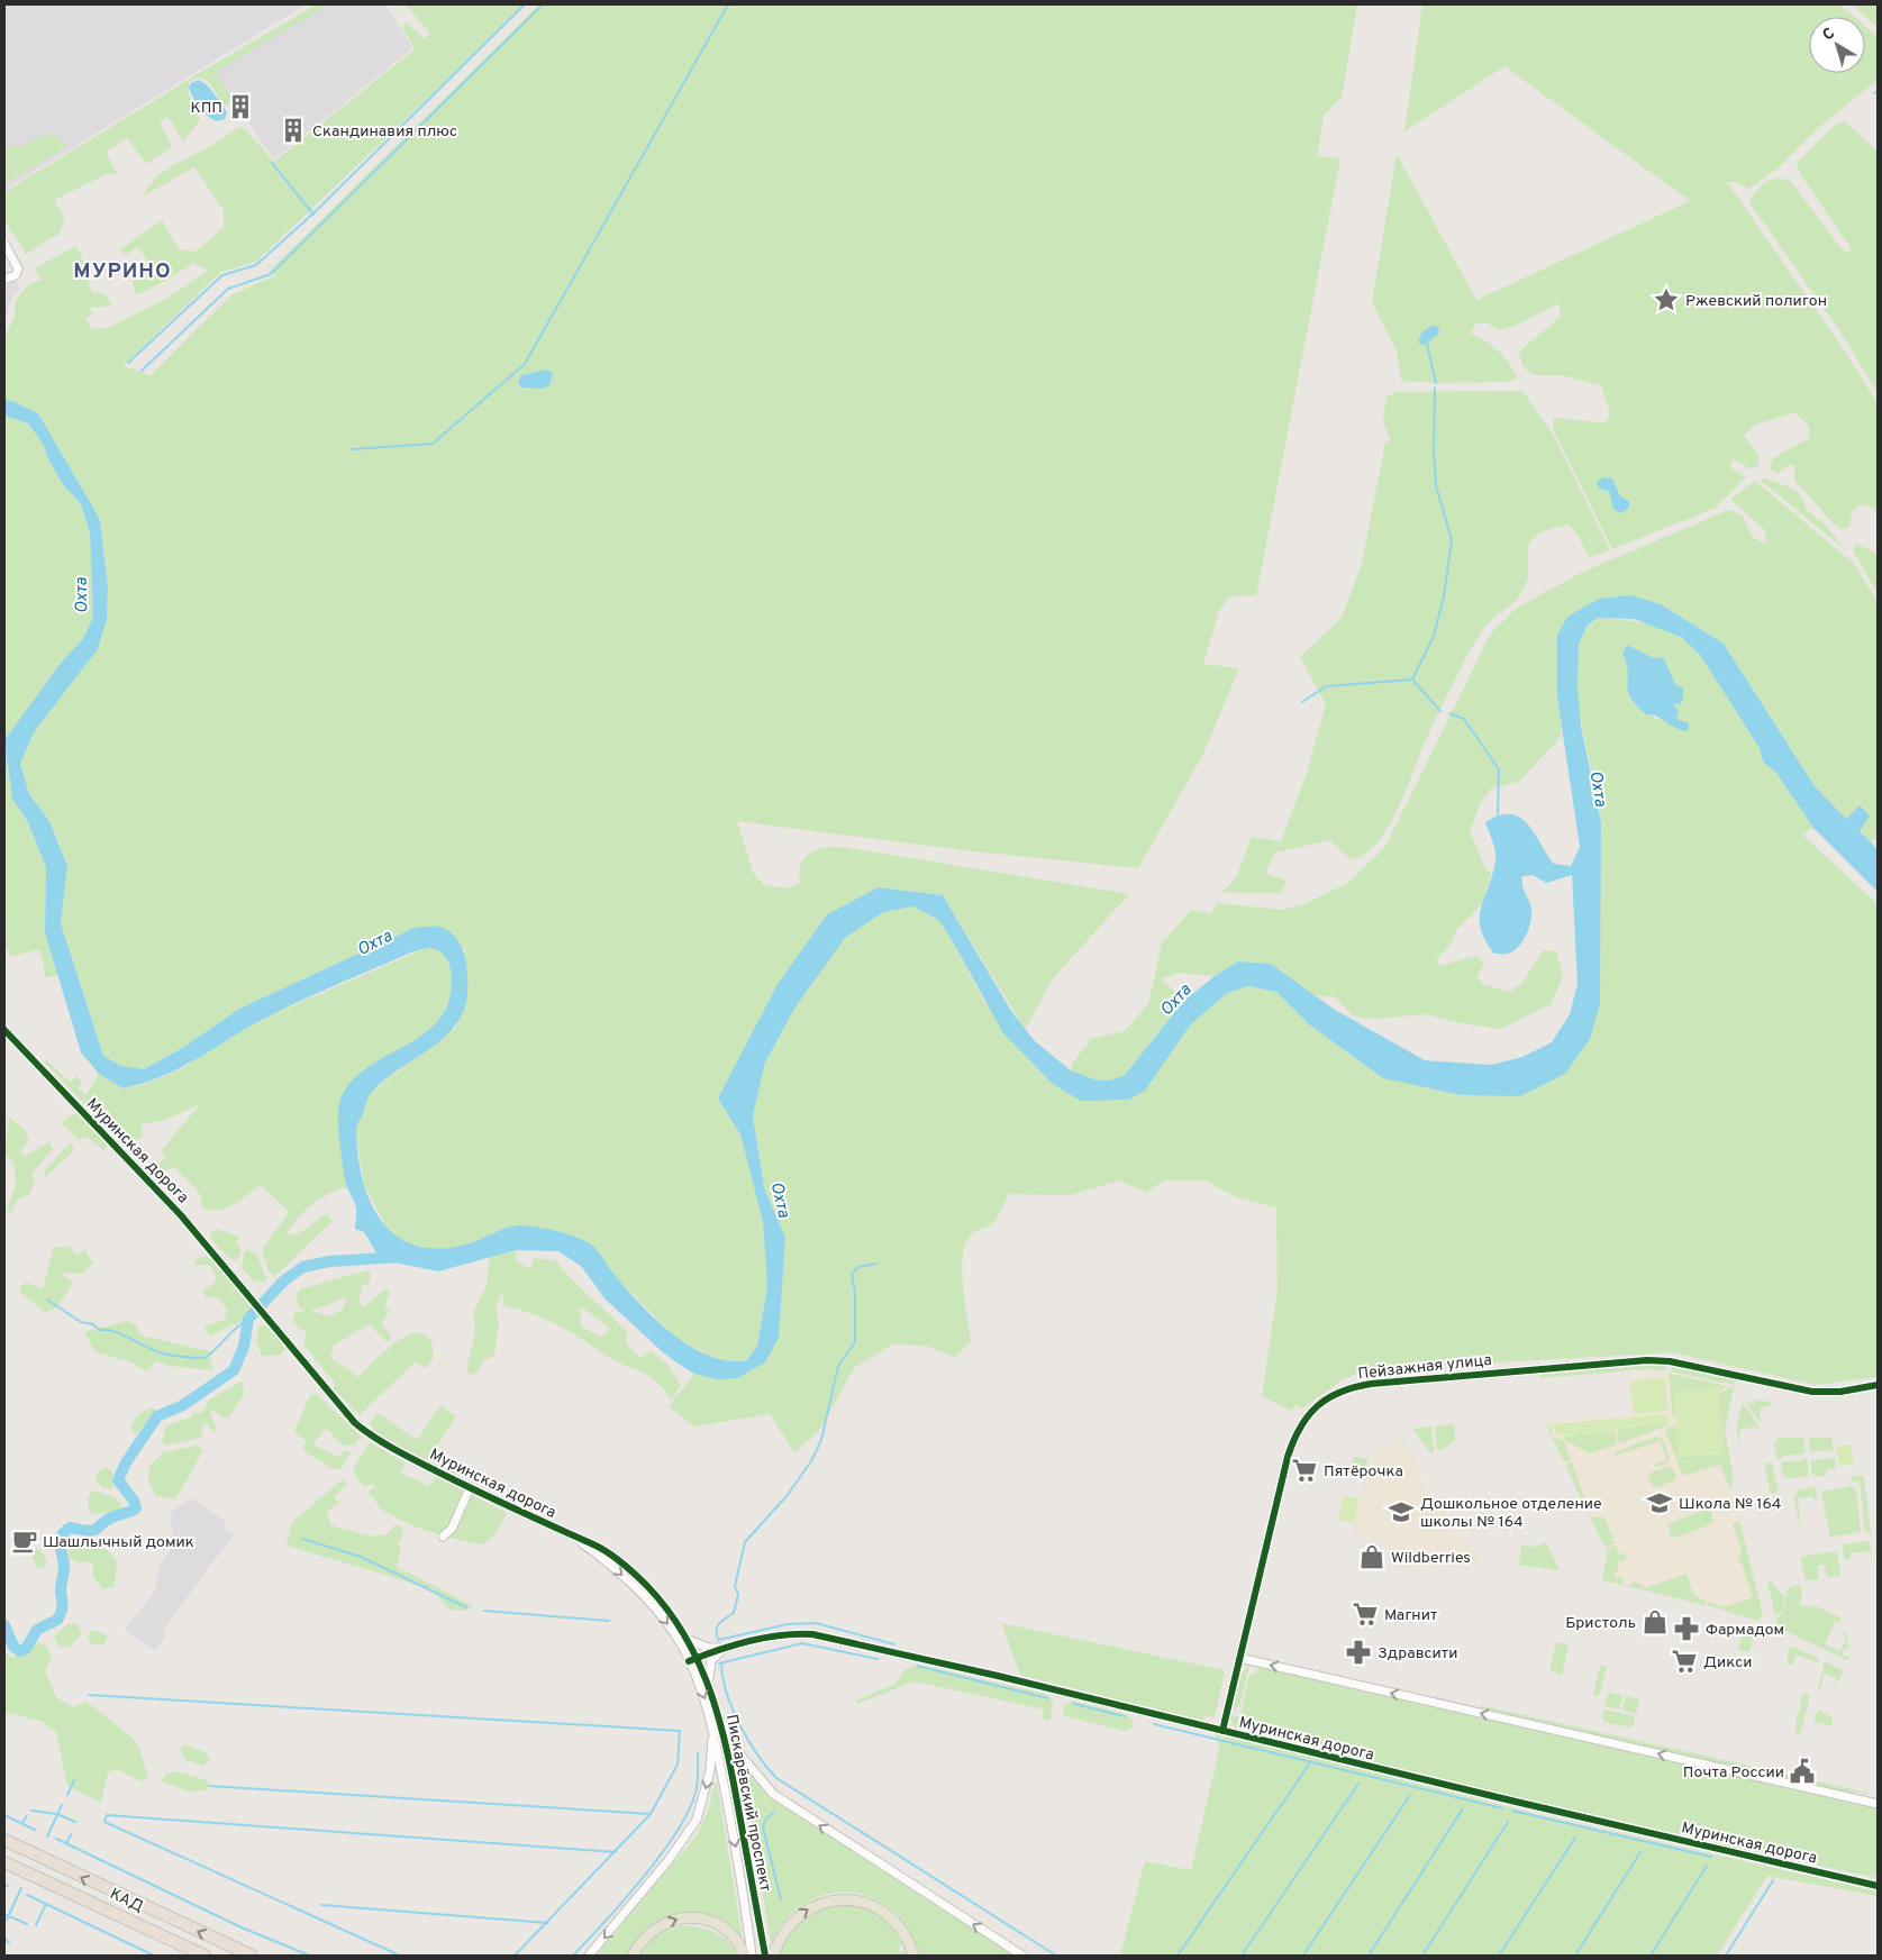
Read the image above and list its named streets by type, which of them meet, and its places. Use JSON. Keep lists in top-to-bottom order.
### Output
{
  "streets": {
    "highway": ["КАД"],
    "street": ["Муринская дорога", "Пейзажная улица", "Пискарёвский проспект"]
  },
  "crossings": [
    ["Муринская дорога", "Пейзажная улица"],
    ["Муринская дорога", "Пискарёвский проспект"]
  ],
  "districts": ["МУРИНО"],
  "water": ["Охта"],
  "places": {
    "building": ["КПП", "Скандинавия плюс"],
    "place": ["Ржевский полигон"],
    "supermarket": ["Пятёрочка", "Магнит", "Дикси"],
    "school or university": ["Школа № 164", "Дошкольное отделение школы № 164"],
    "cafe": ["Шашлычный домик"],
    "shop": ["Wildberries", "Бристоль"],
    "pharmacy": ["Фармадом", "Здравсити"],
    "public building": ["Почта России"]
  },
  "north": "top left"
}
